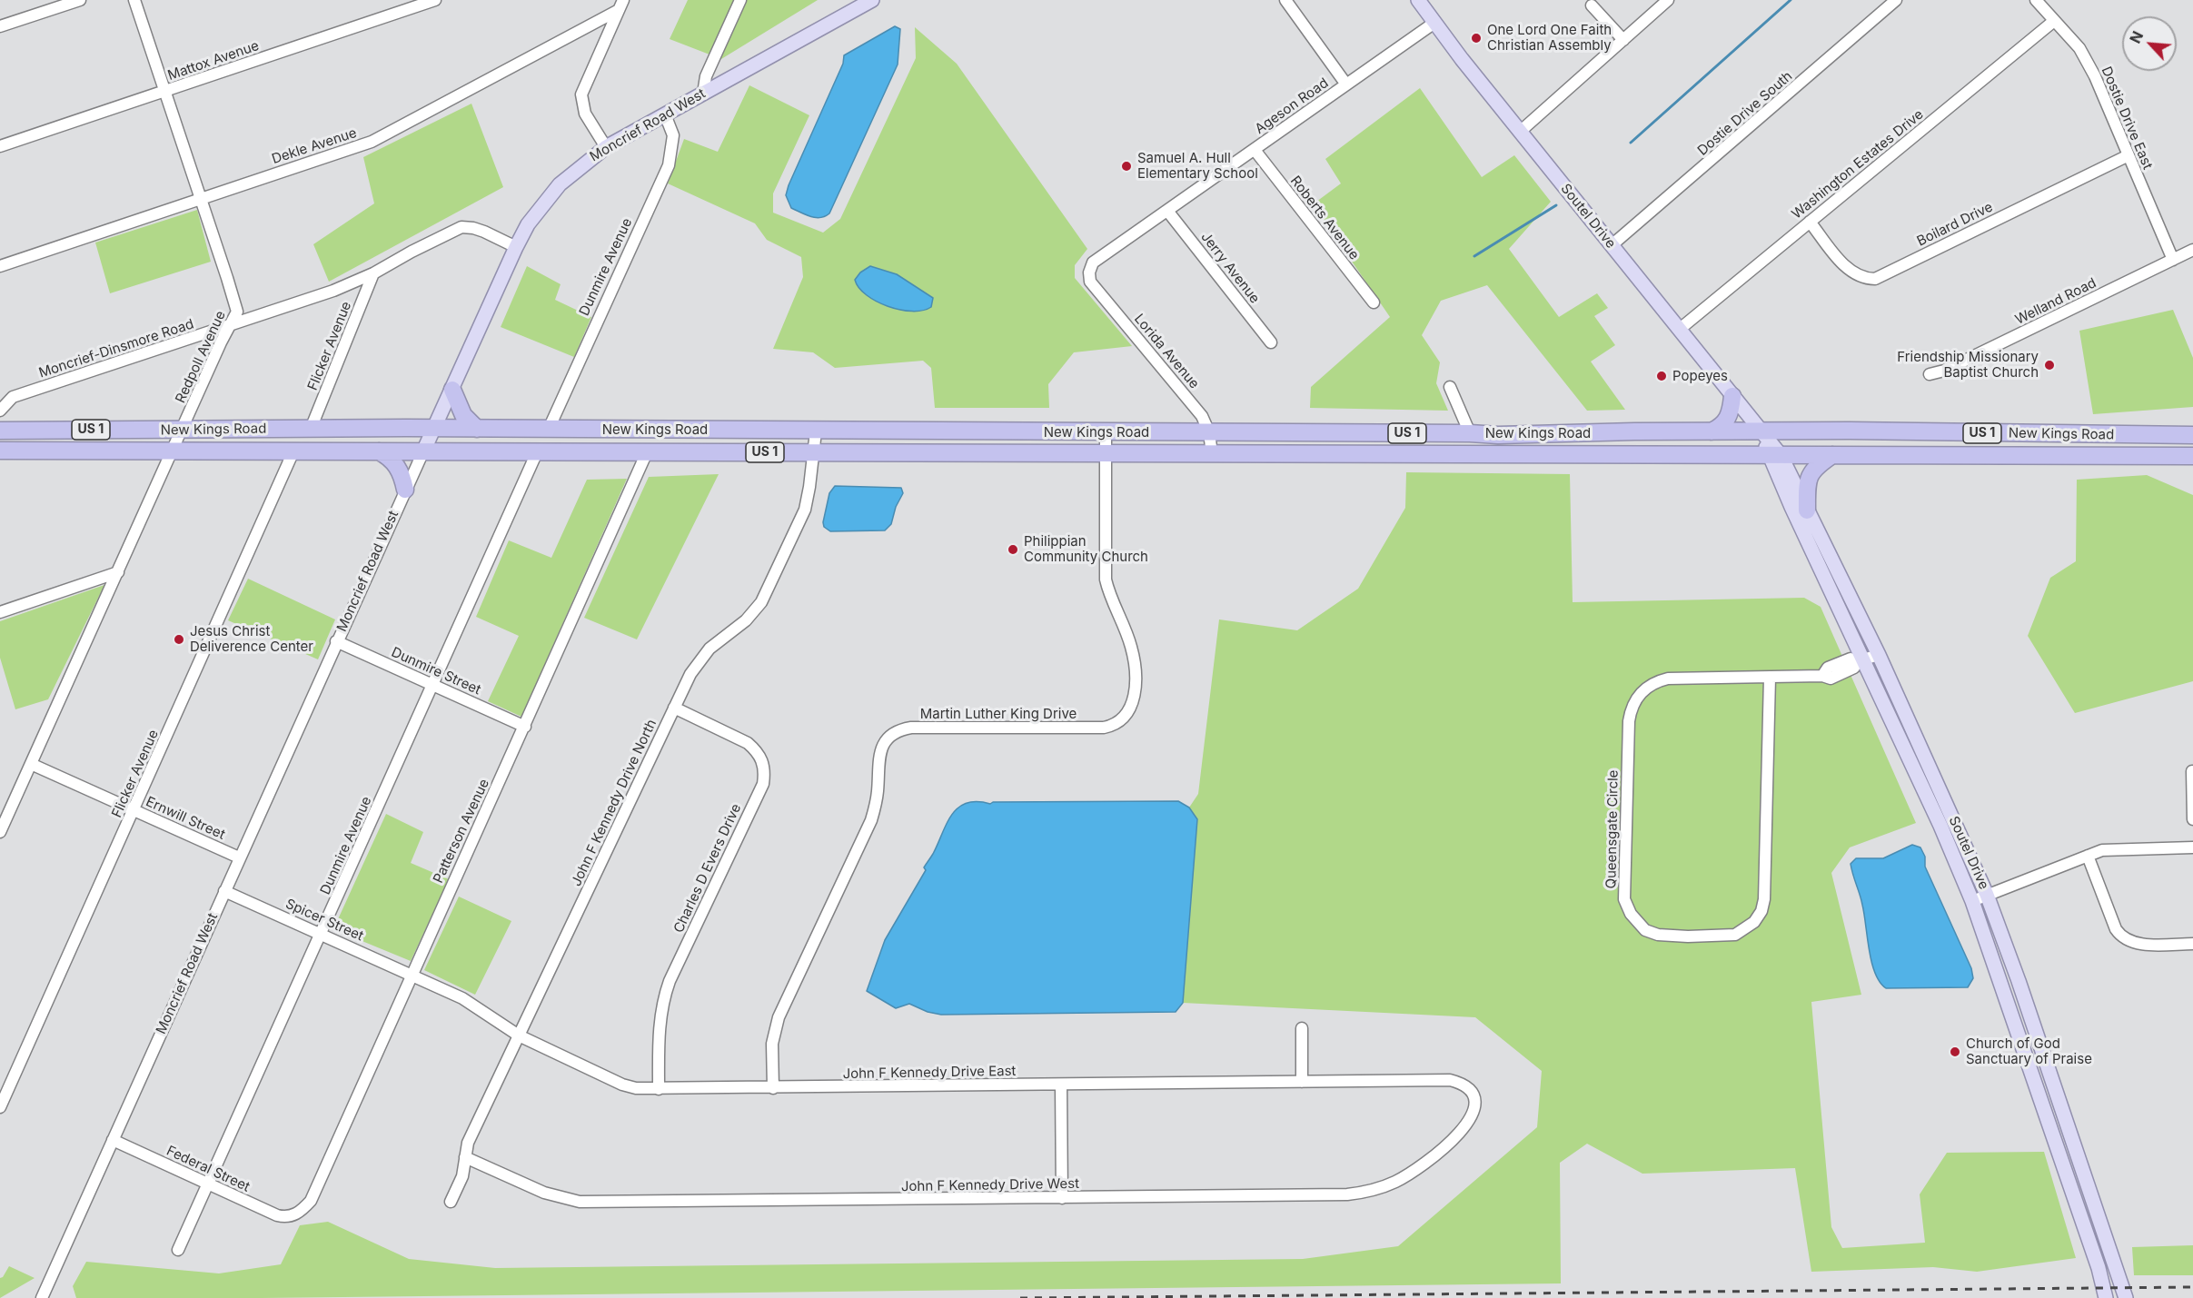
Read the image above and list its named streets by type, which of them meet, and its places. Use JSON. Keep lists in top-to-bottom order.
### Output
{
  "streets": {
    "highway": ["US 1", "New Kings Road"],
    "main road": ["Moncrief Road West", "Soutel Drive"],
    "street": [
      "Mattox Avenue",
      "Ageson Road",
      "Dostie Drive South",
      "Dostie Drive East",
      "Dekle Avenue",
      "Washington Estates Drive",
      "Roberts Avenue",
      "Boilard Drive",
      "Dunmire Avenue",
      "Jerry Avenue",
      "Welland Road",
      "Flicker Avenue",
      "Moncrief-Dinsmore Road",
      "Lorida Avenue",
      "Redpoll Avenue",
      "Dunmire Street",
      "Martin Luther King Drive",
      "John F Kennedy Drive North",
      "Ernwill Street",
      "Queensgate Circle",
      "Patterson Avenue",
      "Charles D Evers Drive",
      "Spicer Street",
      "John F Kennedy Drive East",
      "Federal Street",
      "John F Kennedy Drive West"
    ]
  },
  "crossings": [
    ["Mattox Avenue", "Redpoll Avenue"],
    ["Ageson Road", "Soutel Drive"],
    ["Ageson Road", "Roberts Avenue"],
    ["Ageson Road", "Jerry Avenue"],
    ["Ageson Road", "Lorida Avenue"],
    ["Dostie Drive South", "Soutel Drive"],
    ["Dostie Drive East", "Washington Estates Drive"],
    ["Dostie Drive East", "Boilard Drive"],
    ["Dostie Drive East", "Welland Road"],
    ["Moncrief Road West", "Dunmire Avenue"],
    ["Moncrief Road West", "Moncrief-Dinsmore Road"],
    ["Moncrief Road West", "New Kings Road"],
    ["Moncrief Road West", "Dunmire Street"],
    ["Moncrief Road West", "Ernwill Street"],
    ["Moncrief Road West", "Spicer Street"],
    ["Moncrief Road West", "Federal Street"],
    ["Dekle Avenue", "Redpoll Avenue"],
    ["Washington Estates Drive", "Soutel Drive"],
    ["Washington Estates Drive", "Boilard Drive"],
    ["Soutel Drive", "New Kings Road"],
    ["Soutel Drive", "Queensgate Circle"],
    ["Dunmire Avenue", "New Kings Road"],
    ["Dunmire Avenue", "Dunmire Street"],
    ["Dunmire Avenue", "Spicer Street"],
    ["Dunmire Avenue", "Federal Street"],
    ["Flicker Avenue", "Moncrief-Dinsmore Road"],
    ["Flicker Avenue", "New Kings Road"],
    ["Flicker Avenue", "Ernwill Street"],
    ["Moncrief-Dinsmore Road", "Redpoll Avenue"],
    ["Lorida Avenue", "New Kings Road"],
    ["Redpoll Avenue", "New Kings Road"],
    ["Redpoll Avenue", "Ernwill Street"],
    ["New Kings Road", "Martin Luther King Drive"],
    ["New Kings Road", "John F Kennedy Drive North"],
    ["New Kings Road", "Patterson Avenue"],
    ["Dunmire Street", "Patterson Avenue"],
    ["Martin Luther King Drive", "John F Kennedy Drive East"],
    ["John F Kennedy Drive North", "Charles D Evers Drive"],
    ["John F Kennedy Drive North", "John F Kennedy Drive East"],
    ["John F Kennedy Drive North", "John F Kennedy Drive West"],
    ["Patterson Avenue", "Spicer Street"],
    ["Patterson Avenue", "John F Kennedy Drive East"],
    ["Patterson Avenue", "Federal Street"],
    ["Charles D Evers Drive", "John F Kennedy Drive East"],
    ["Spicer Street", "John F Kennedy Drive East"],
    ["John F Kennedy Drive East", "John F Kennedy Drive West"]
  ],
  "places": [
    "One Lord One Faith Christian Assembly",
    "Samuel A. Hull Elementary School",
    "Friendship Missionary Baptist Church",
    "Popeyes",
    "Philippian Community Church",
    "Jesus Christ Deliverence Center",
    "Church of God Sanctuary of Praise"
  ],
  "north": "top left"
}
